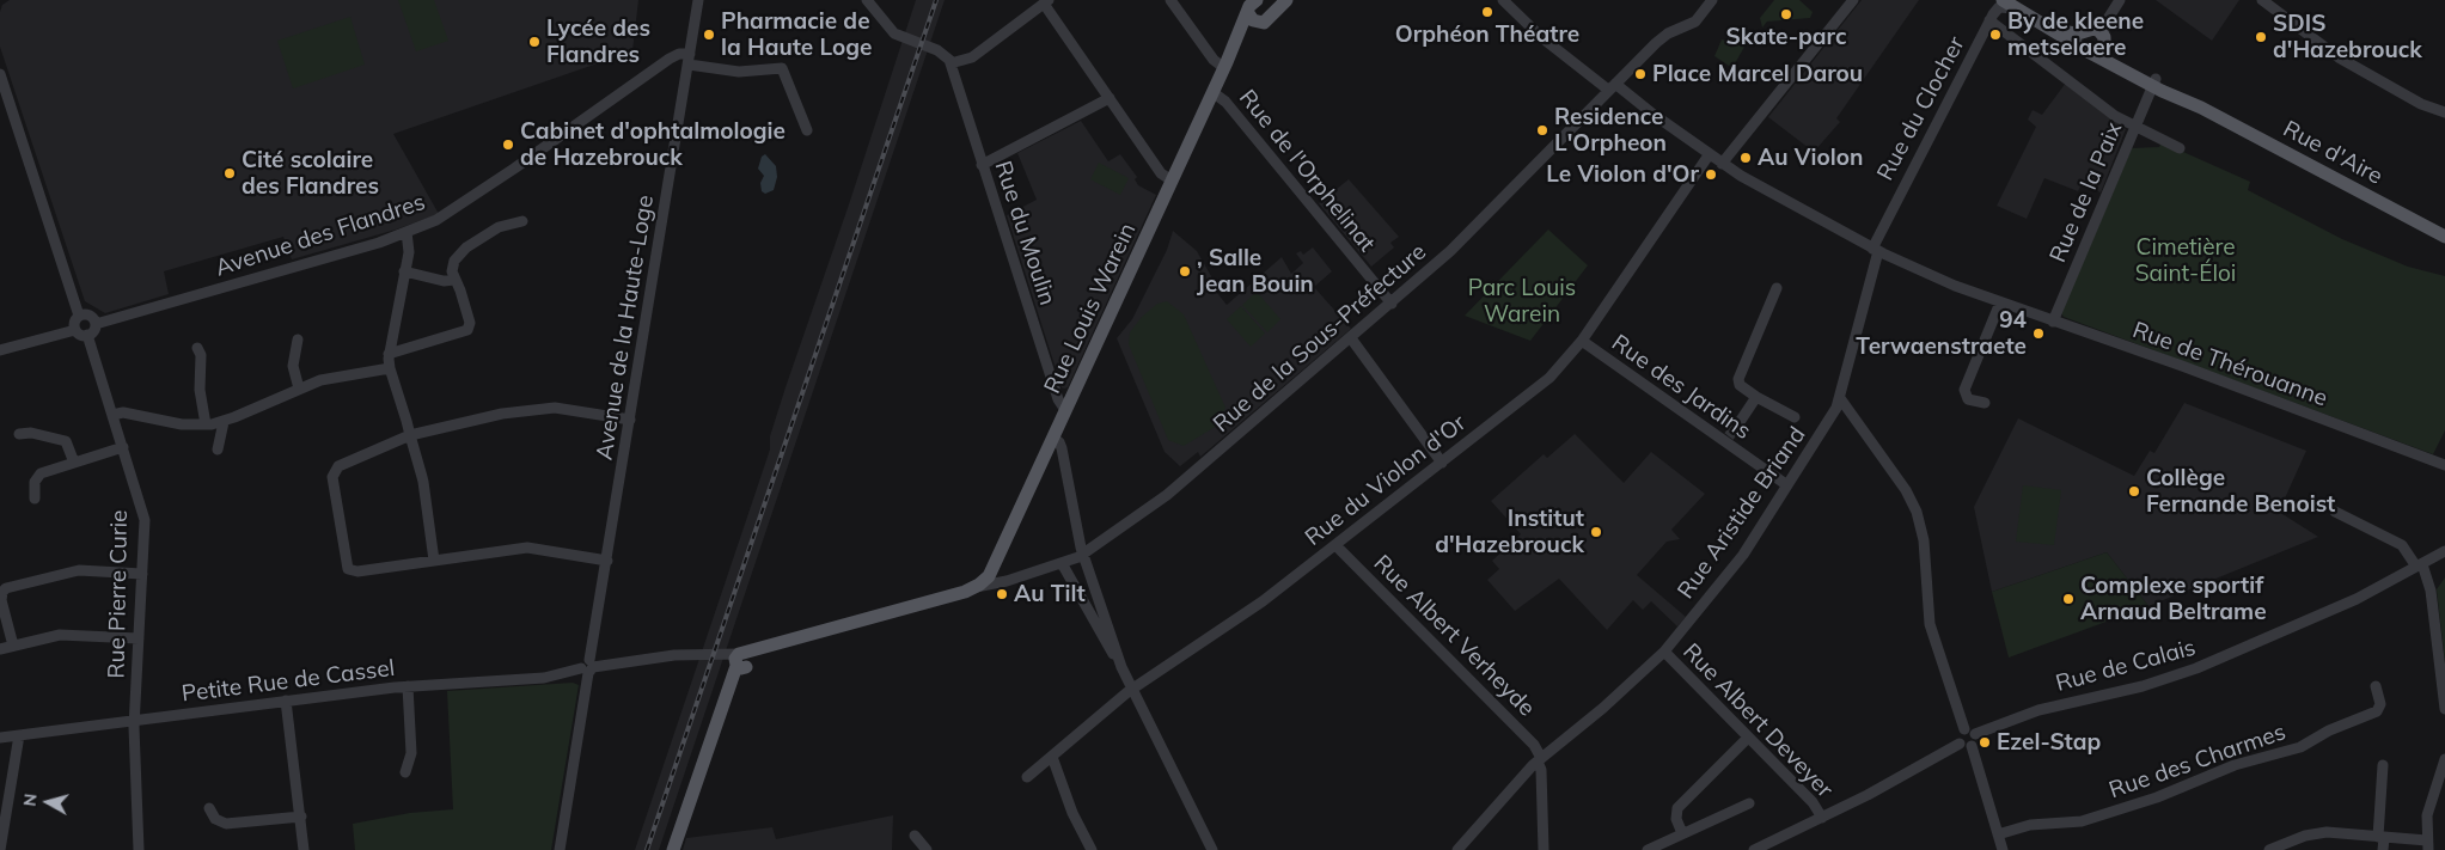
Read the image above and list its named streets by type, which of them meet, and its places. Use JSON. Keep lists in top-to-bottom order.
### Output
{
  "streets": {
    "main road": ["Rue d'Aire", "Rue Louis Warein"],
    "street": [
      "Rue du Clocher",
      "Rue de l'Orphelinat",
      "Rue de la Paix",
      "Rue du Moulin",
      "Avenue des Flandres",
      "Avenue de la Haute-Loge",
      "Rue de la Sous-Préfecture",
      "Rue de Thérouanne",
      "Rue des Jardins",
      "Rue du Violon d'Or",
      "Rue Aristide Briand",
      "Rue Pierre Curie",
      "Rue Albert Verheyde",
      "Rue de Calais",
      "Petite Rue de Cassel",
      "Rue Albert Deveyer",
      "Rue des Charmes"
    ]
  },
  "crossings": [
    ["Rue du Clocher", "Rue d'Aire"],
    ["Rue du Clocher", "Rue de Thérouanne"],
    ["Rue du Clocher", "Rue Aristide Briand"],
    ["Rue d'Aire", "Rue de la Paix"],
    ["Rue de l'Orphelinat", "Rue Louis Warein"],
    ["Rue de l'Orphelinat", "Rue de la Sous-Préfecture"],
    ["Rue de la Paix", "Rue de Thérouanne"],
    ["Rue du Moulin", "Rue Louis Warein"],
    ["Avenue des Flandres", "Avenue de la Haute-Loge"],
    ["Avenue des Flandres", "Rue Pierre Curie"],
    ["Rue Louis Warein", "Rue de la Sous-Préfecture"],
    ["Avenue de la Haute-Loge", "Petite Rue de Cassel"],
    ["Rue de la Sous-Préfecture", "Rue de Thérouanne"],
    ["Rue de Thérouanne", "Rue du Violon d'Or"],
    ["Rue de Thérouanne", "Rue Aristide Briand"],
    ["Rue des Jardins", "Rue du Violon d'Or"],
    ["Rue des Jardins", "Rue Aristide Briand"],
    ["Rue du Violon d'Or", "Rue Albert Verheyde"],
    ["Rue Aristide Briand", "Rue Albert Verheyde"],
    ["Rue Aristide Briand", "Rue Albert Deveyer"],
    ["Rue Pierre Curie", "Petite Rue de Cassel"]
  ],
  "parks": ["Cimetière Saint-Éloi", "Parc Louis Warein"],
  "places": [
    "Orphéon Théatre",
    "Skate-parc",
    "Pharmacie de la Haute Loge",
    "By de kleene metselaere",
    "SDIS d'Hazebrouck",
    "Lycée des Flandres",
    "Place Marcel Darou",
    "Residence L'Orpheon",
    "Cabinet d'ophtalmologie de Hazebrouck",
    "Au Violon",
    "Cité scolaire des Flandres",
    "Le Violon d'Or",
    ", Salle Jean Bouin",
    "94 Terwaenstraete",
    "Collège Fernande Benoist",
    "Institut d'Hazebrouck",
    "Au Tilt",
    "Complexe sportif Arnaud Beltrame",
    "Ezel-Stap"
  ],
  "north": "left"
}
